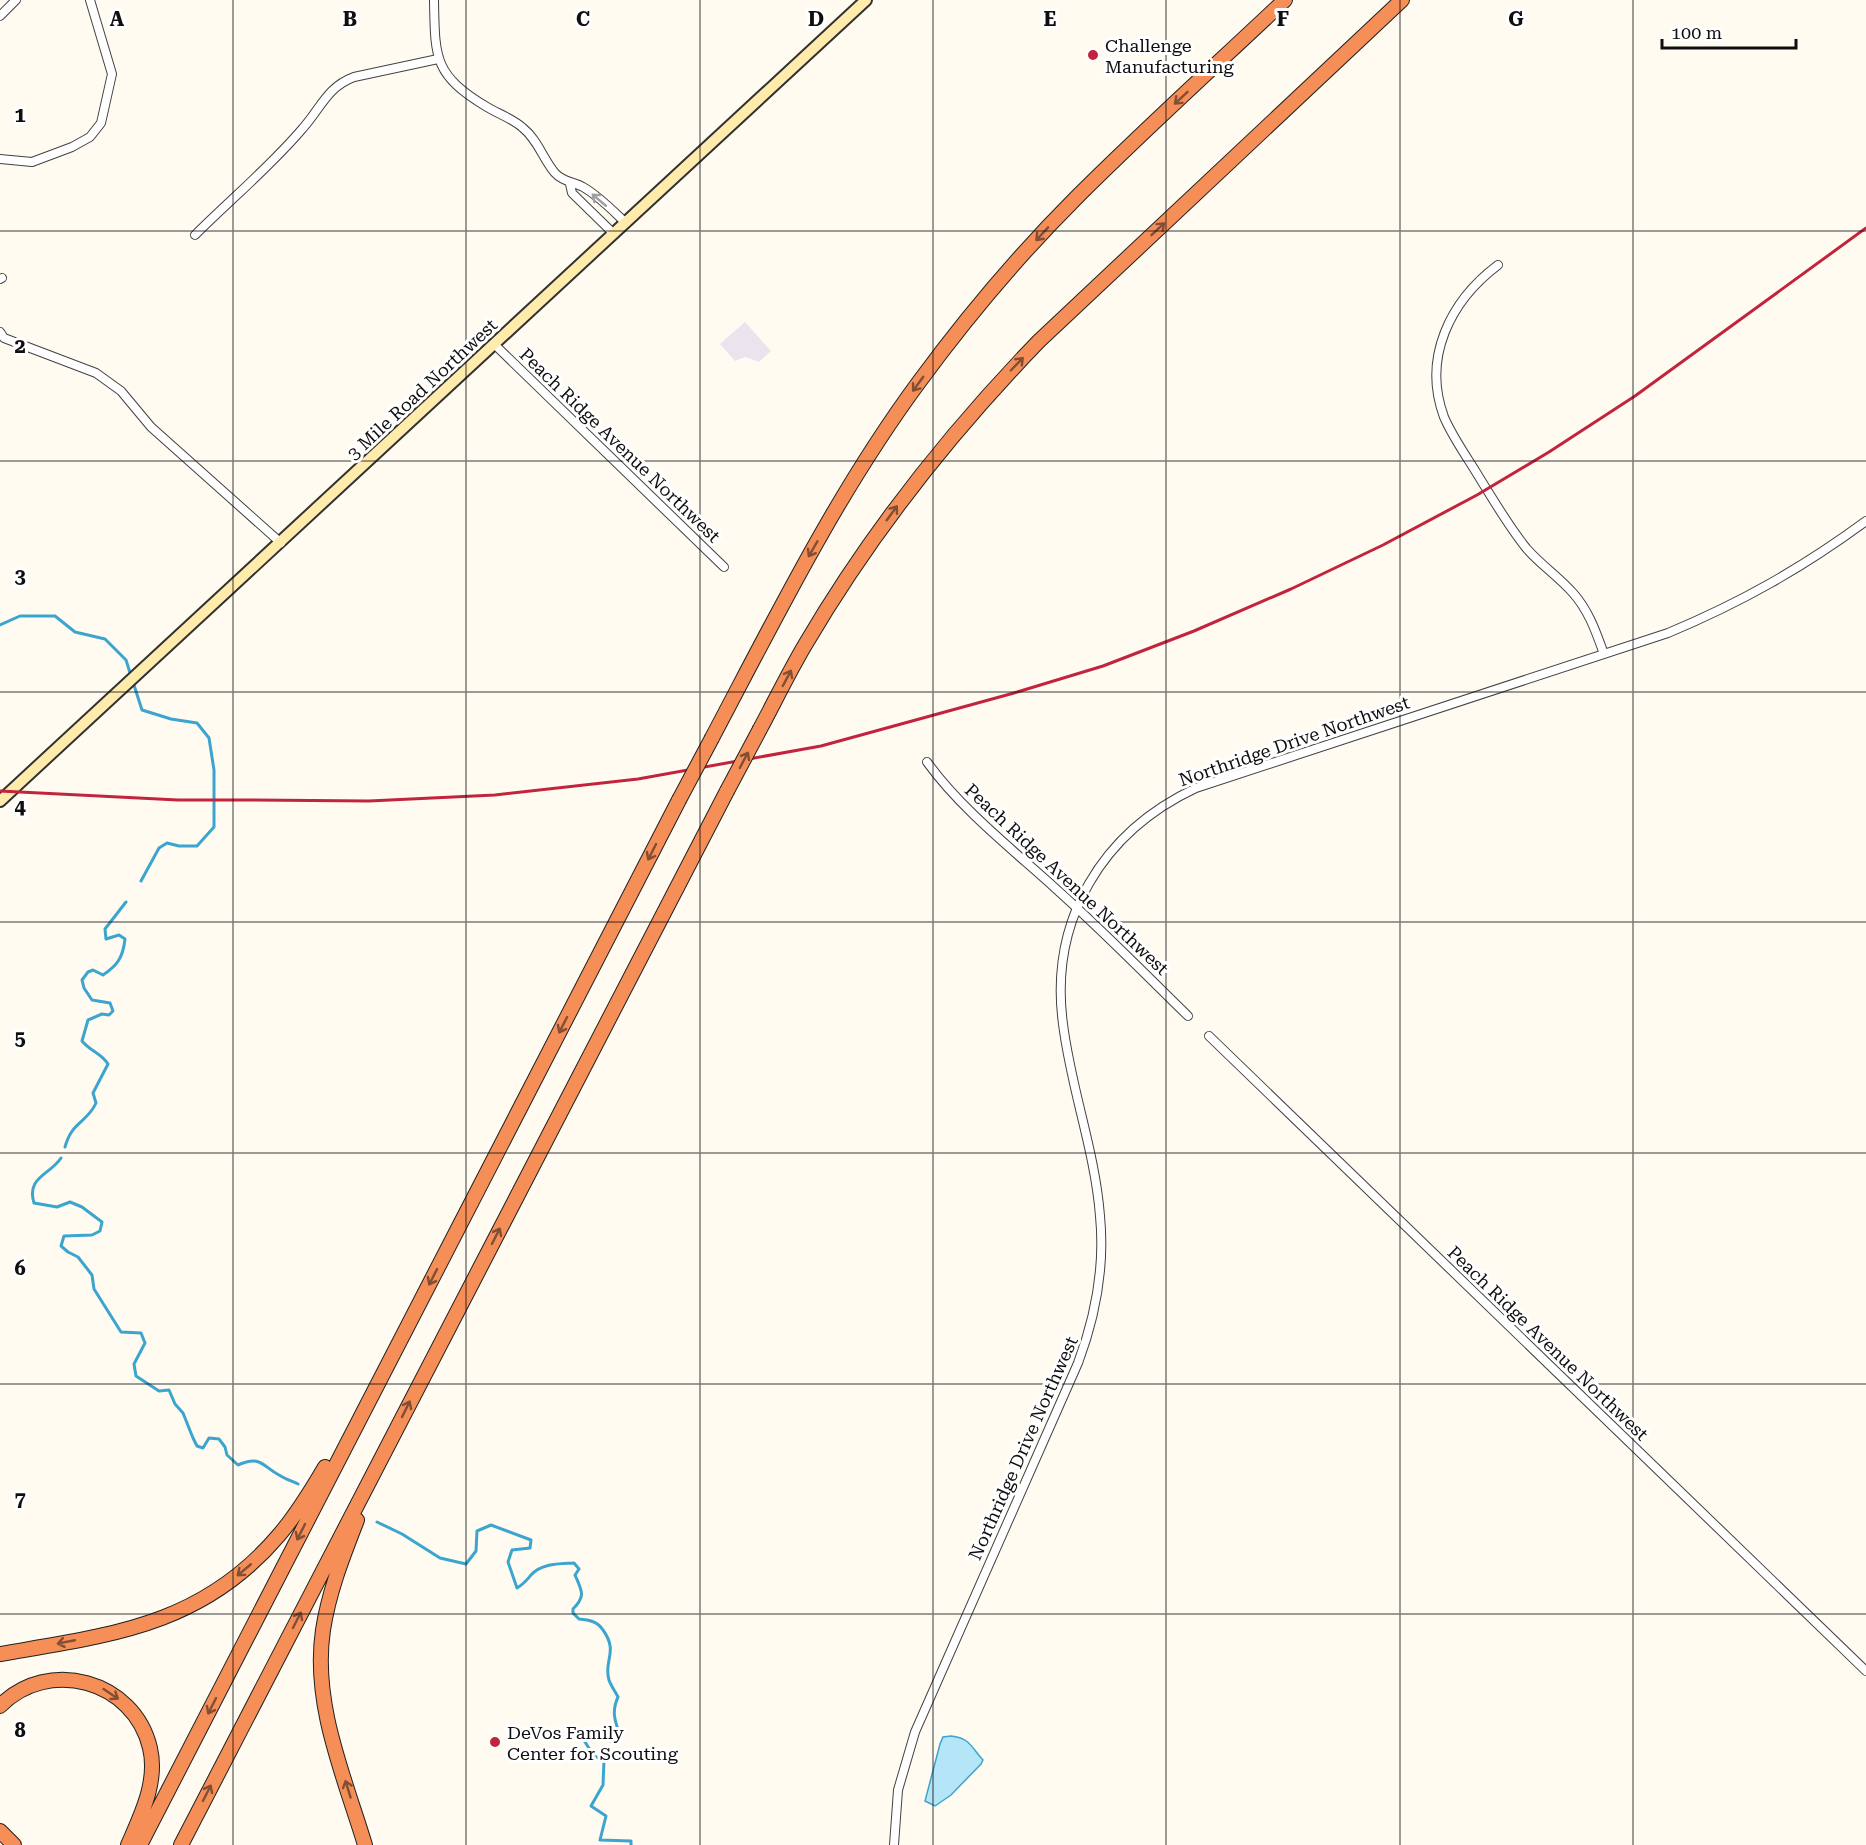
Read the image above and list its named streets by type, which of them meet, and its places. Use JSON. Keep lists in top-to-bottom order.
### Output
{
  "streets": {
    "main road": ["3 Mile Road Northwest"],
    "street": ["Peach Ridge Avenue Northwest", "Northridge Drive Northwest"]
  },
  "crossings": [
    ["3 Mile Road Northwest", "Peach Ridge Avenue Northwest"],
    ["Peach Ridge Avenue Northwest", "Northridge Drive Northwest"]
  ],
  "places": ["Challenge Manufacturing", "DeVos Family Center for Scouting"],
  "scale_bar": "100 m",
  "grid": {
    "columns": [
      "A",
      "B",
      "C",
      "D",
      "E",
      "F",
      "G"
    ],
    "rows": [
      "1",
      "2",
      "3",
      "4",
      "5",
      "6",
      "7",
      "8"
    ]
  }
}
